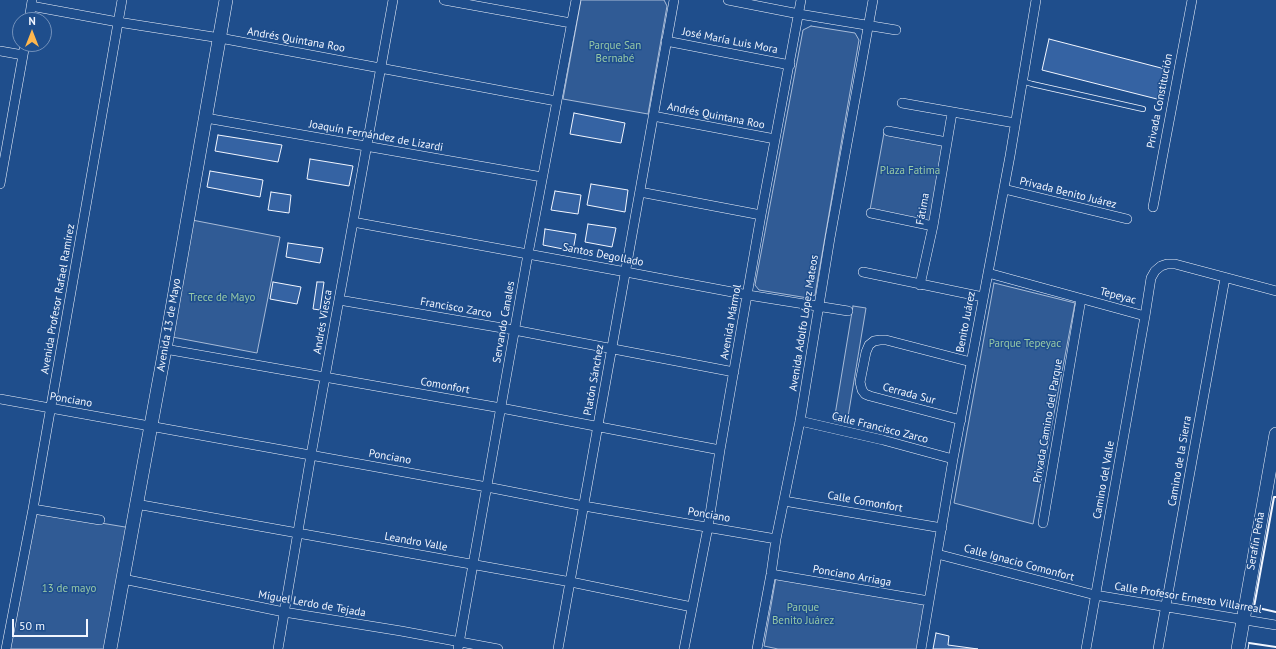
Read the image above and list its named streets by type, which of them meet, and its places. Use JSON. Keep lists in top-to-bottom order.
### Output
{
  "streets": {
    "street": [
      "Andrés Quintana Roo",
      "José María Luis Mora",
      "Privada Constitución",
      "Joaquín Fernández de Lizardi",
      "Privada Benito Juárez",
      "Fátima",
      "Santos Degollado",
      "Tepeyac",
      "Avenida Profesor Rafael Ramírez",
      "Francisco Zarco",
      "Andrés Viesca",
      "Servando Canales",
      "Avenida Mármol",
      "Benito Juárez",
      "Avenida Adolfo López Mateos",
      "Avenida 13 de Mayo",
      "Platón Sánchez",
      "Comonfort",
      "Cerrada Sur",
      "Ponciano",
      "Privada Camino del Parque",
      "Calle Francisco Zarco",
      "Camino de la Sierra",
      "Camino del Valle",
      "Calle Comonfort",
      "Serafín Peña",
      "Leandro Valle",
      "Calle Ignacio Comonfort",
      "Ponciano Arriaga",
      "Calle Profesor Ernesto Villarreal",
      "Miguel Lerdo de Tejada"
    ]
  },
  "crossings": [
    ["Andrés Quintana Roo", "Avenida Profesor Rafael Ramírez"],
    ["Andrés Quintana Roo", "Andrés Viesca"],
    ["Andrés Quintana Roo", "Servando Canales"],
    ["Andrés Quintana Roo", "Avenida Mármol"],
    ["Andrés Quintana Roo", "Avenida 13 de Mayo"],
    ["Andrés Quintana Roo", "Platón Sánchez"],
    ["José María Luis Mora", "Avenida Mármol"],
    ["José María Luis Mora", "Platón Sánchez"],
    ["Joaquín Fernández de Lizardi", "Andrés Viesca"],
    ["Joaquín Fernández de Lizardi", "Servando Canales"],
    ["Joaquín Fernández de Lizardi", "Avenida 13 de Mayo"],
    ["Privada Benito Juárez", "Benito Juárez"],
    ["Santos Degollado", "Andrés Viesca"],
    ["Santos Degollado", "Servando Canales"],
    ["Santos Degollado", "Avenida Mármol"],
    ["Santos Degollado", "Avenida Adolfo López Mateos"],
    ["Santos Degollado", "Platón Sánchez"],
    ["Tepeyac", "Benito Juárez"],
    ["Tepeyac", "Privada Camino del Parque"],
    ["Tepeyac", "Camino de la Sierra"],
    ["Tepeyac", "Camino del Valle"],
    ["Avenida Profesor Rafael Ramírez", "Ponciano"],
    ["Francisco Zarco", "Andrés Viesca"],
    ["Francisco Zarco", "Servando Canales"],
    ["Francisco Zarco", "Avenida Mármol"],
    ["Francisco Zarco", "Platón Sánchez"],
    ["Andrés Viesca", "Comonfort"],
    ["Andrés Viesca", "Ponciano"],
    ["Andrés Viesca", "Leandro Valle"],
    ["Andrés Viesca", "Miguel Lerdo de Tejada"],
    ["Servando Canales", "Comonfort"],
    ["Servando Canales", "Ponciano"],
    ["Servando Canales", "Leandro Valle"],
    ["Servando Canales", "Miguel Lerdo de Tejada"],
    ["Avenida Mármol", "Comonfort"],
    ["Avenida Mármol", "Ponciano"],
    ["Avenida Mármol", "Leandro Valle"],
    ["Benito Juárez", "Cerrada Sur"],
    ["Benito Juárez", "Calle Francisco Zarco"],
    ["Benito Juárez", "Calle Comonfort"],
    ["Benito Juárez", "Calle Ignacio Comonfort"],
    ["Benito Juárez", "Ponciano Arriaga"],
    ["Avenida Adolfo López Mateos", "Ponciano"],
    ["Avenida Adolfo López Mateos", "Calle Francisco Zarco"],
    ["Avenida Adolfo López Mateos", "Calle Comonfort"],
    ["Avenida Adolfo López Mateos", "Ponciano Arriaga"],
    ["Avenida 13 de Mayo", "Comonfort"],
    ["Avenida 13 de Mayo", "Ponciano"],
    ["Avenida 13 de Mayo", "Leandro Valle"],
    ["Avenida 13 de Mayo", "Miguel Lerdo de Tejada"],
    ["Platón Sánchez", "Comonfort"],
    ["Platón Sánchez", "Ponciano"],
    ["Platón Sánchez", "Leandro Valle"],
    ["Camino de la Sierra", "Calle Profesor Ernesto Villarreal"],
    ["Camino del Valle", "Calle Ignacio Comonfort"],
    ["Camino del Valle", "Calle Profesor Ernesto Villarreal"],
    ["Serafín Peña", "Calle Profesor Ernesto Villarreal"],
    ["Calle Ignacio Comonfort", "Calle Profesor Ernesto Villarreal"]
  ],
  "parks": [
    "Parque San Bernabé",
    "Plaza Fatima",
    "Trece de Mayo",
    "Parque Tepeyac",
    "13 de mayo",
    "Parque Benito Juárez"
  ],
  "scale_bar": "50 m",
  "north": "top"
}
